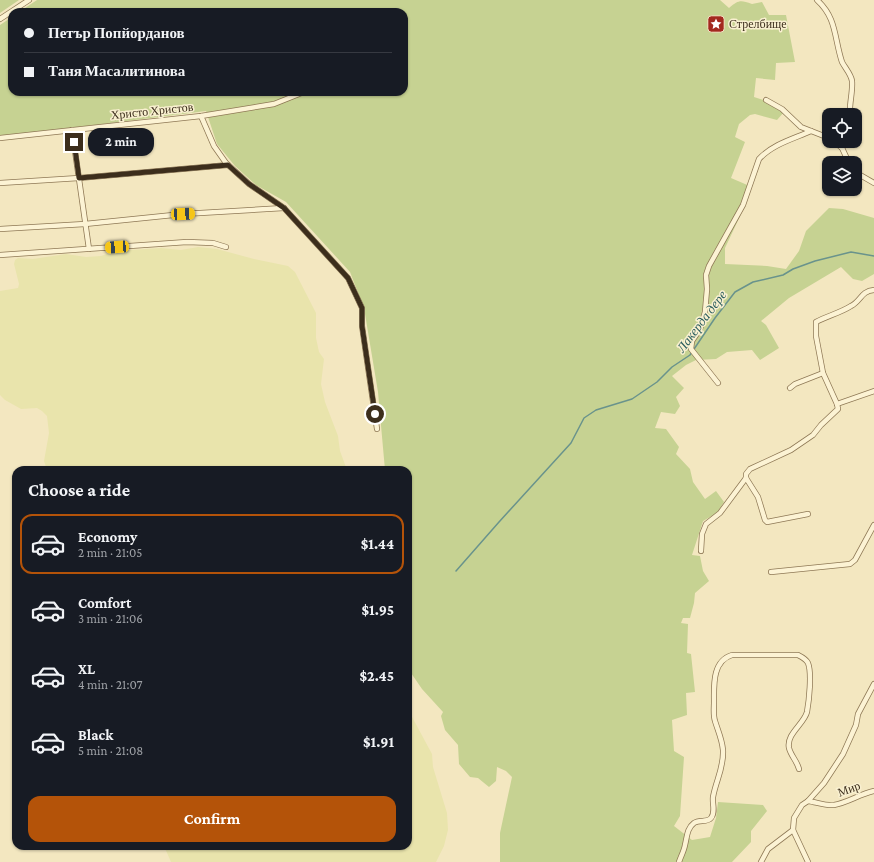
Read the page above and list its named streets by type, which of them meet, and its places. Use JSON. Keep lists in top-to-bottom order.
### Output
{
  "streets": {
    "street": ["Христо Христов", "Мир"]
  },
  "water": ["Лакерда дере"],
  "places": {
    "place": ["Стрелбище"]
  },
  "page": {
    "banner": ["Петър Попйорданов", "Таня Масалитинова"],
    "bubble": "2 min",
    "heading": "Choose a ride",
    "list": [
      {
        "name": "Economy",
        "note": "2 min · 21:05",
        "value": "$1.44"
      },
      {
        "name": "Comfort",
        "note": "3 min · 21:06",
        "value": "$1.95"
      },
      {
        "name": "XL",
        "note": "4 min · 21:07",
        "value": "$2.45"
      },
      {
        "name": "Black",
        "note": "5 min · 21:08",
        "value": "$1.91"
      }
    ],
    "buttons": "Confirm"
  }
}
